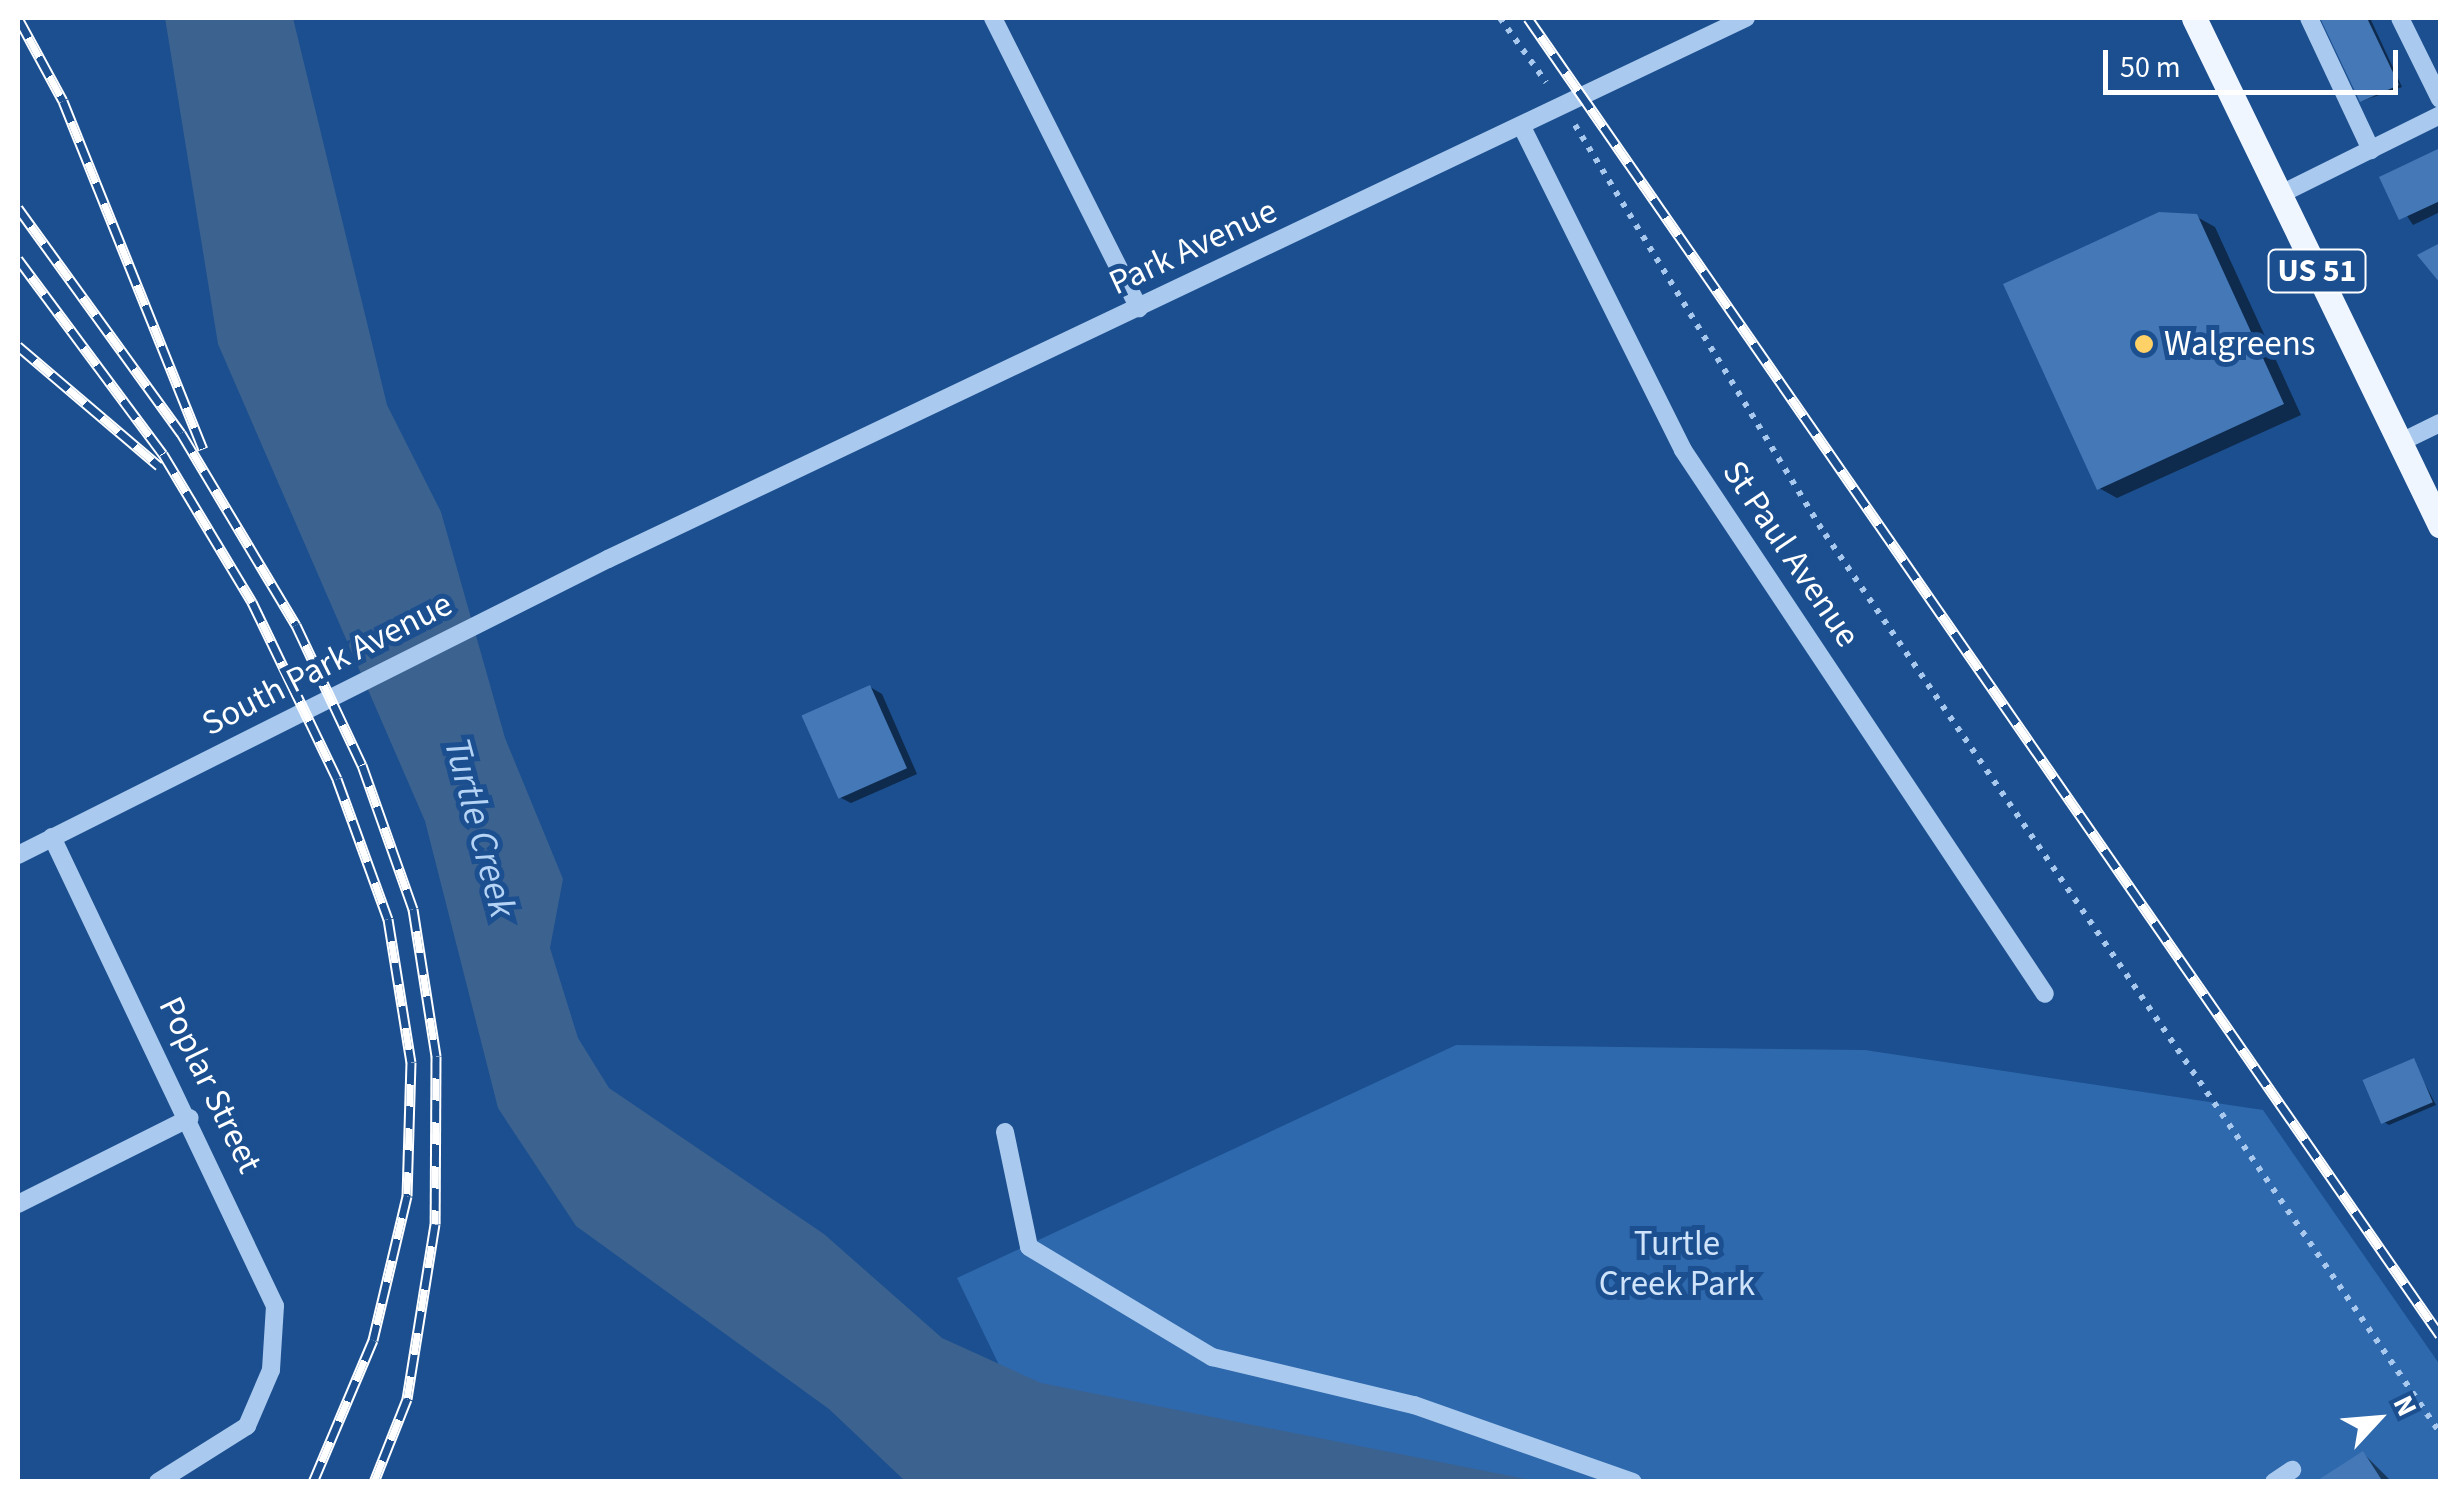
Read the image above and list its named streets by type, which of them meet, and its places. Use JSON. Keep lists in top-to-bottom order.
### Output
{
  "streets": {
    "main road": ["US 51"],
    "street": [
      "Park Avenue",
      "St Paul Avenue",
      "South Park Avenue",
      "Poplar Street"
    ]
  },
  "crossings": [
    ["Park Avenue", "St Paul Avenue"],
    ["Park Avenue", "South Park Avenue"],
    ["South Park Avenue", "Poplar Street"]
  ],
  "water": ["Turtle Creek"],
  "parks": ["Turtle Creek Park"],
  "places": ["Walgreens"],
  "scale_bar": "50 m",
  "north": "top right"
}
